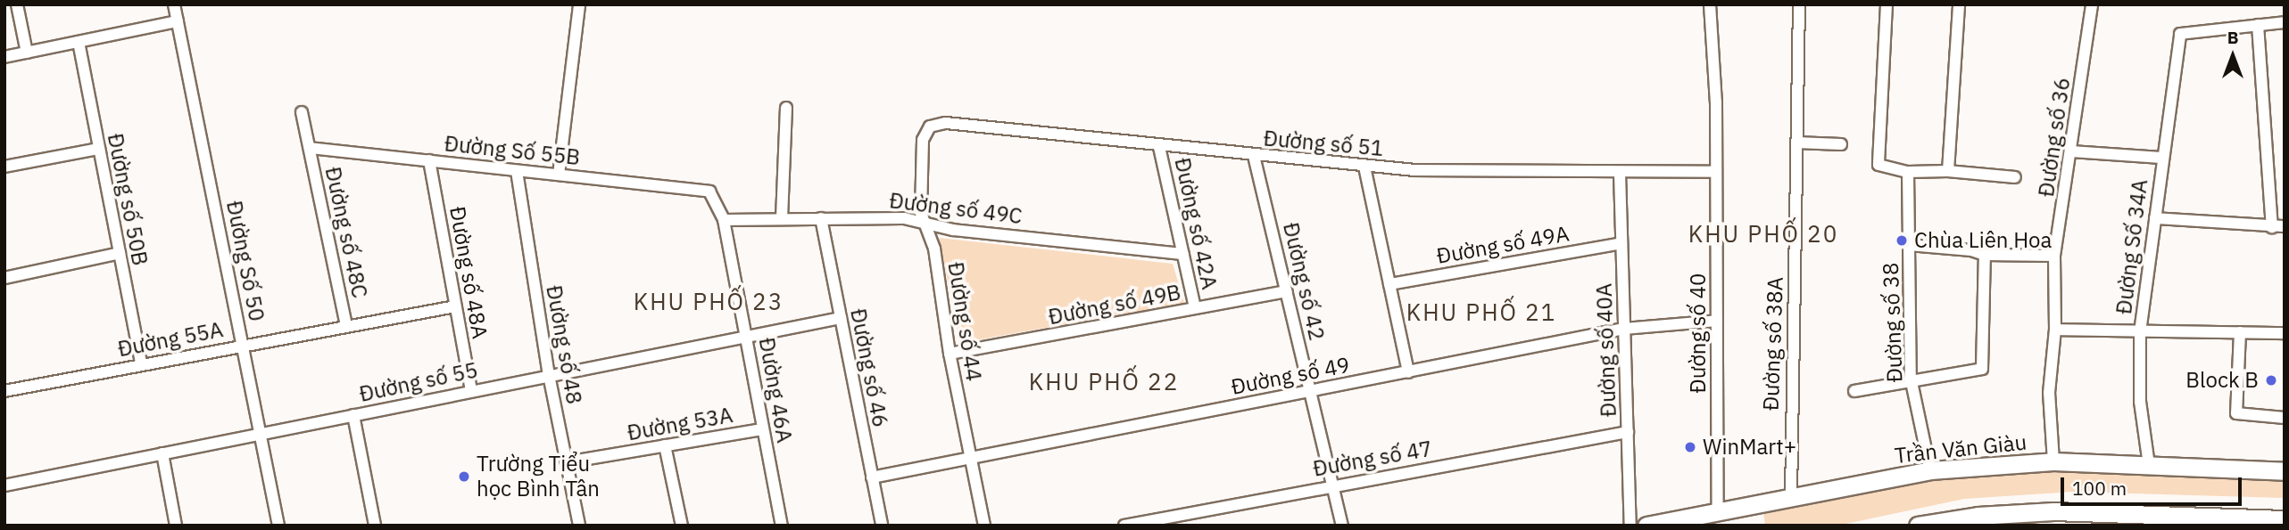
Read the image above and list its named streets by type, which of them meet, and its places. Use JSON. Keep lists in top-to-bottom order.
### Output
{
  "streets": {
    "main road": ["Trần Văn Giàu"],
    "street": [
      "Đường số 36",
      "Đường số 51",
      "Đường Số 55B",
      "Đường số 50B",
      "Đường số 49C",
      "Đường số 42A",
      "Đường số 48C",
      "Đường số 49A",
      "Đường Số 34A",
      "Đường Số 50",
      "Đường số 48A",
      "Đường số 42",
      "Đường số 49B",
      "Đường số 44",
      "Đường số 38",
      "Đường số 40",
      "Đường 55A",
      "Đường số 38A",
      "Đường số 48",
      "Đường số 40A",
      "Đường số 46",
      "Đường số 49",
      "Đường số 55",
      "Đường 46A",
      "Đường 53A",
      "Đường số 47"
    ]
  },
  "crossings": [
    ["Đường số 36", "Trần Văn Giàu"],
    ["Đường số 51", "Đường số 42A"],
    ["Đường số 51", "Đường số 42"],
    ["Đường số 51", "Đường số 44"],
    ["Đường số 51", "Đường số 40"],
    ["Đường số 51", "Đường số 40A"],
    ["Đường Số 55B", "Đường số 48C"],
    ["Đường Số 55B", "Đường số 48A"],
    ["Đường Số 55B", "Đường số 48"],
    ["Đường Số 55B", "Đường 46A"],
    ["Đường số 50B", "Đường 55A"],
    ["Đường số 49C", "Đường số 42A"],
    ["Đường số 49C", "Đường số 44"],
    ["Đường số 49C", "Đường số 46"],
    ["Đường số 49C", "Đường 46A"],
    ["Đường số 42A", "Đường số 49B"],
    ["Đường số 48C", "Đường 55A"],
    ["Đường số 49A", "Đường số 40A"],
    ["Đường Số 34A", "Trần Văn Giàu"],
    ["Đường Số 50", "Đường 55A"],
    ["Đường Số 50", "Đường số 55"],
    ["Đường số 48A", "Đường 55A"],
    ["Đường số 48A", "Đường số 55"],
    ["Đường số 42", "Đường số 49B"],
    ["Đường số 42", "Đường số 49"],
    ["Đường số 42", "Đường số 47"],
    ["Đường số 49B", "Đường số 44"],
    ["Đường số 44", "Đường số 49"],
    ["Đường số 38", "Trần Văn Giàu"],
    ["Đường số 40", "Đường số 49"],
    ["Đường số 40", "Trần Văn Giàu"],
    ["Đường số 38A", "Trần Văn Giàu"],
    ["Đường số 48", "Đường số 55"],
    ["Đường số 48", "Đường 53A"],
    ["Đường số 40A", "Đường số 49"],
    ["Đường số 40A", "Đường số 47"],
    ["Đường số 46", "Đường số 49"],
    ["Đường số 46", "Đường số 55"],
    ["Đường số 55", "Đường 46A"],
    ["Đường 46A", "Đường 53A"]
  ],
  "districts": [
    "KHU PHỐ 20",
    "KHU PHỐ 23",
    "KHU PHỐ 21",
    "KHU PHỐ 22"
  ],
  "places": [
    "Chùa Liên Hoa",
    "Block B",
    "WinMart+",
    "Trường Tiểu học Bình Tân"
  ],
  "scale_bar": "100 m",
  "north": "top"
}
